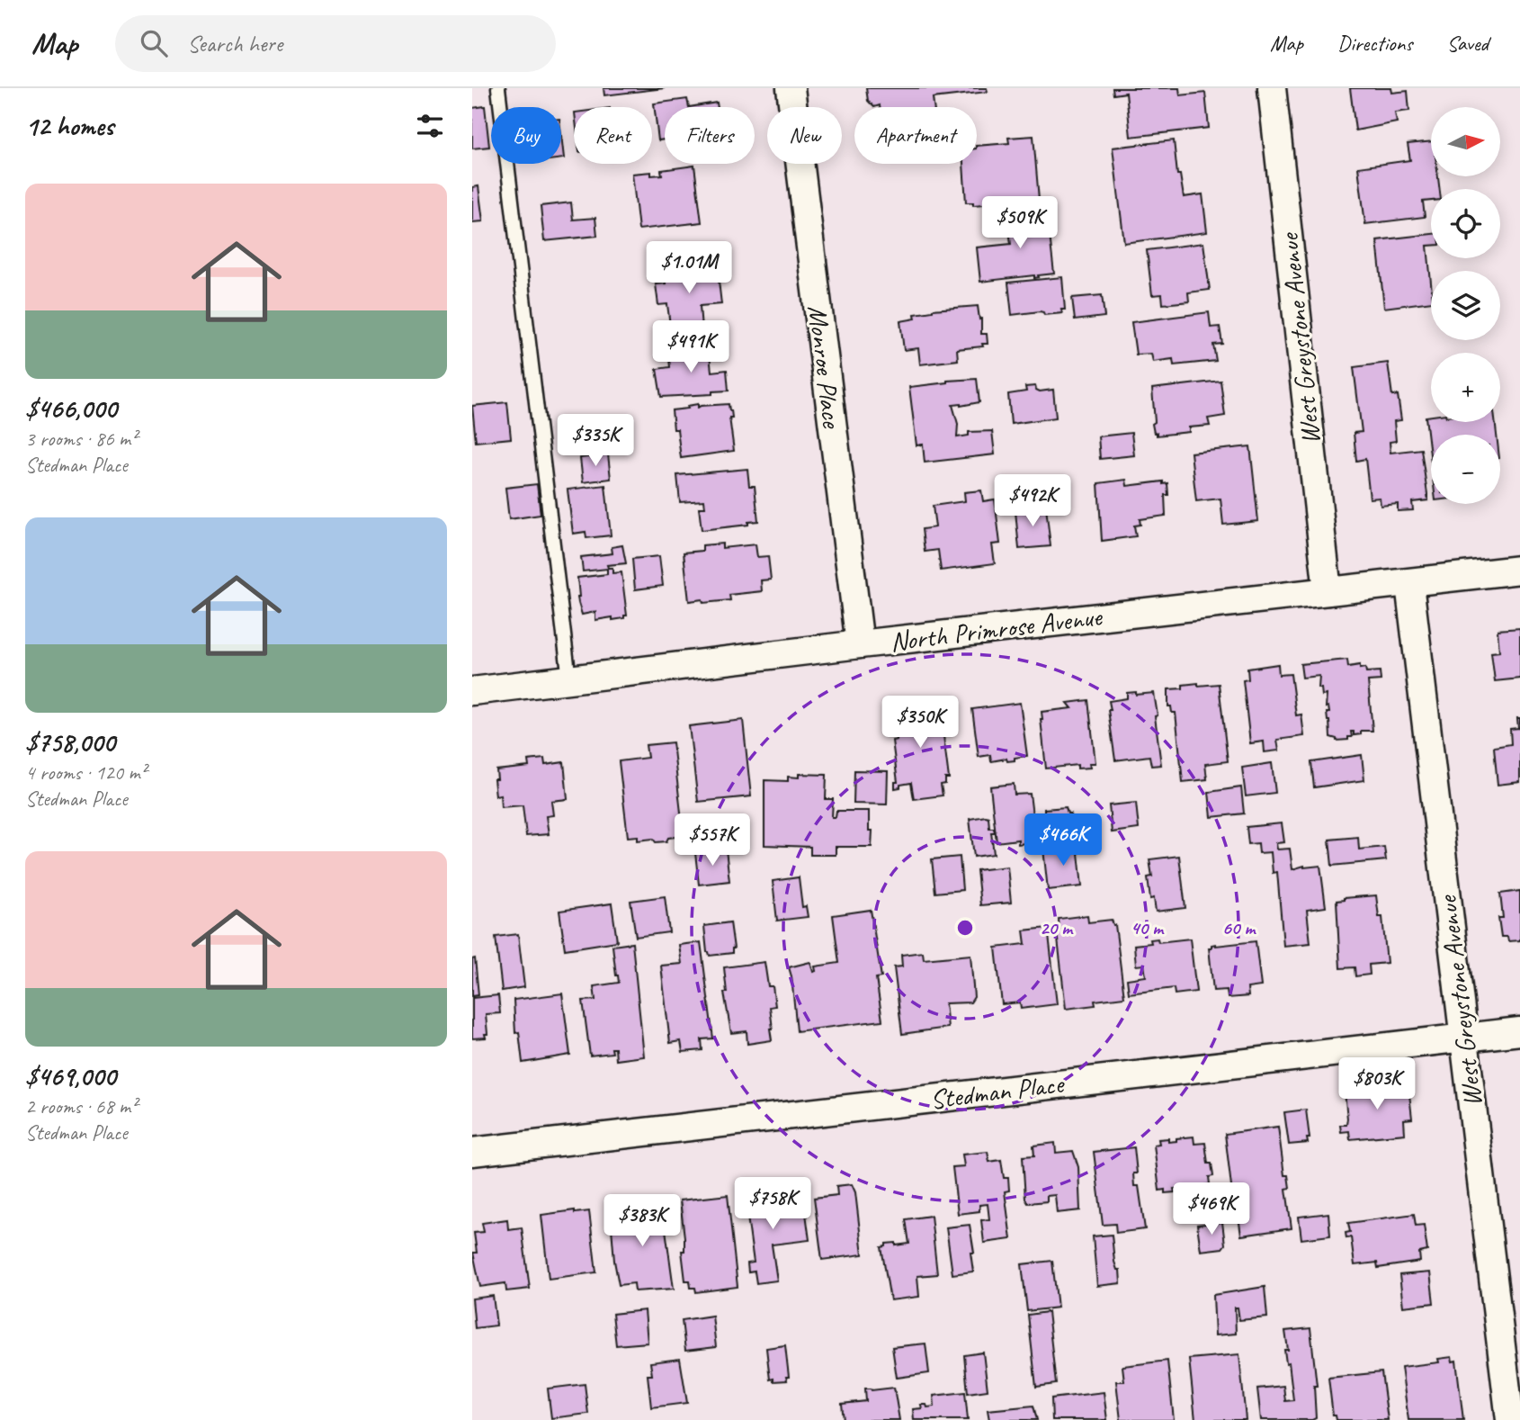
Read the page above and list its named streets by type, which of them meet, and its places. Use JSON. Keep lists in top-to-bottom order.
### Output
{
  "streets": {
    "street": [
      "West Greystone Avenue",
      "Monroe Place",
      "North Primrose Avenue",
      "Stedman Place"
    ]
  },
  "crossings": [
    ["West Greystone Avenue", "North Primrose Avenue"],
    ["West Greystone Avenue", "Stedman Place"],
    ["Monroe Place", "North Primrose Avenue"]
  ],
  "north": "right",
  "page": {
    "header": "Map",
    "search": "Search here",
    "nav": ["Map", "Directions", "Saved"],
    "heading": "12 homes",
    "map_buttons": ["+", "−"],
    "chip": [
      "Buy",
      "Rent",
      "Filters",
      "New",
      "Apartment"
    ],
    "list": [
      {
        "name": "$466,000",
        "note": "3 rooms · 86 m² · Stedman Place"
      },
      {
        "name": "$758,000",
        "note": "4 rooms · 120 m² · Stedman Place"
      },
      {
        "name": "$469,000",
        "note": "2 rooms · 68 m² · Stedman Place"
      }
    ],
    "price": [
      "$509K",
      "$1.01M",
      "$491K",
      "$335K",
      "$492K",
      "$350K",
      "$557K",
      "$466K",
      "$803K",
      "$758K",
      "$469K",
      "$383K"
    ]
  },
  "rings": ["20 m", "40 m", "60 m"]
}
